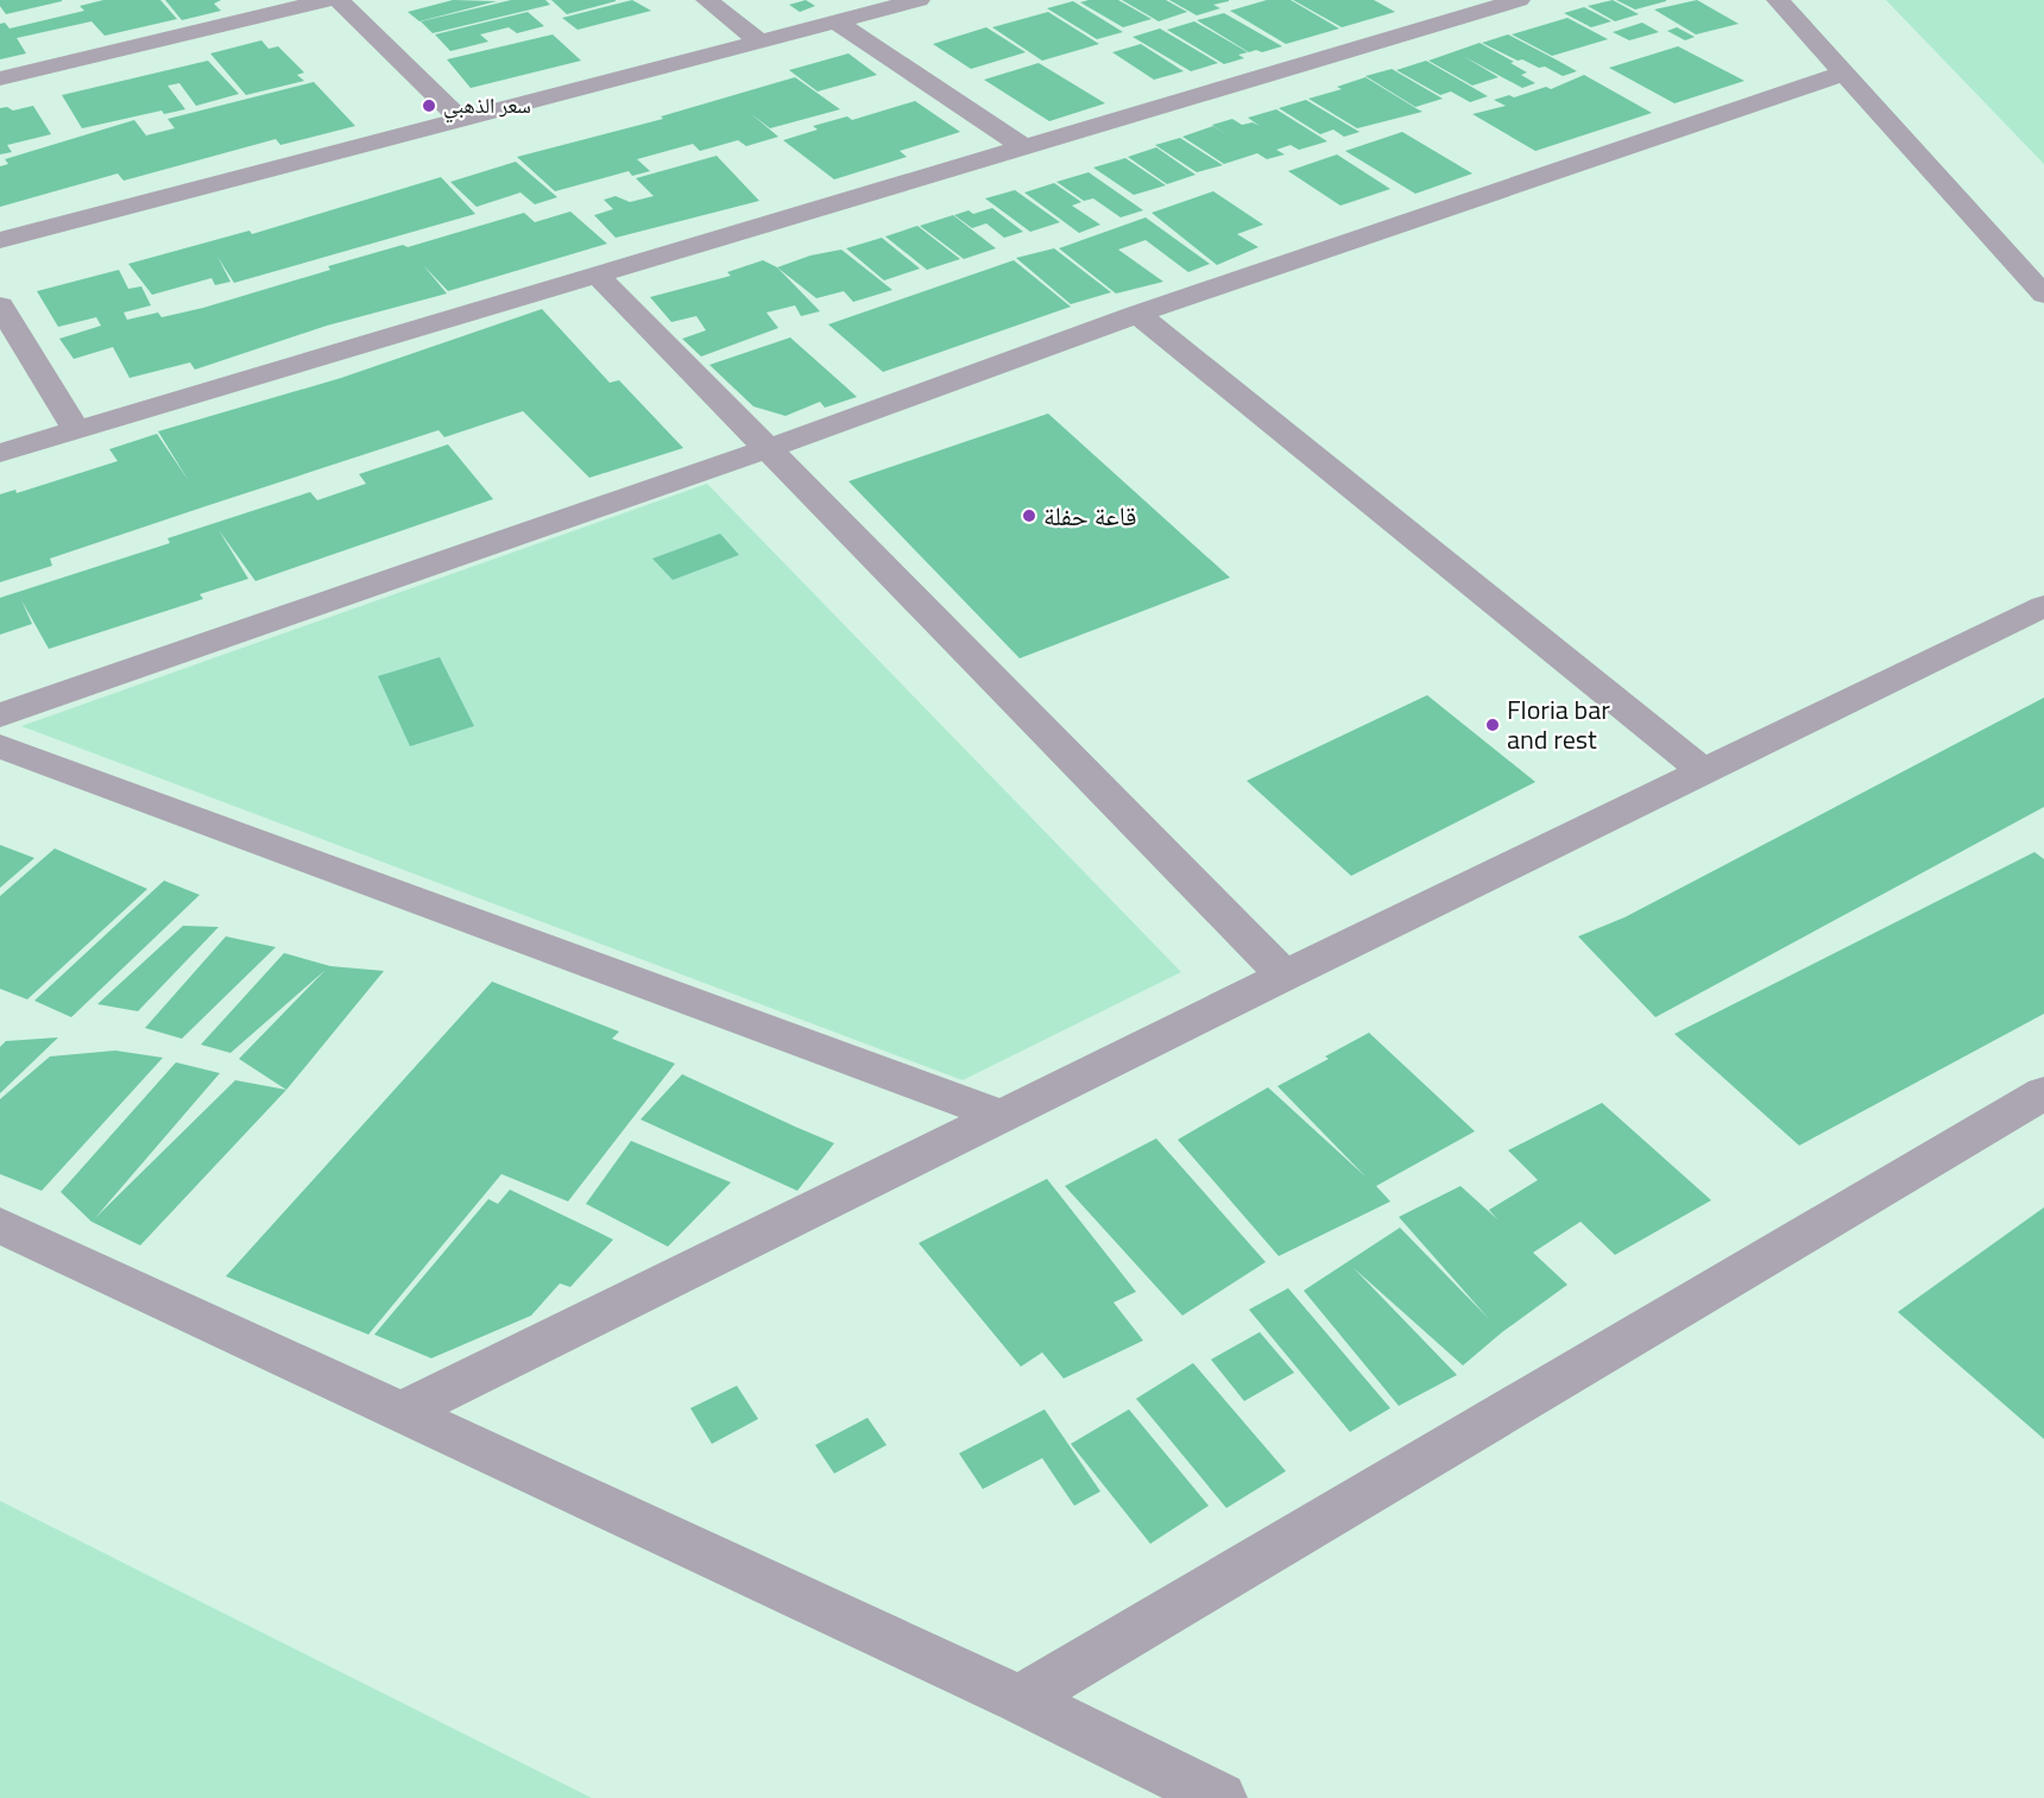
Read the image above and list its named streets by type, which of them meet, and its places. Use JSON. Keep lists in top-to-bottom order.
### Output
{
  "places": ["سعر الذهبي", "قاعة حفلة", "Floria bar and rest"]
}
